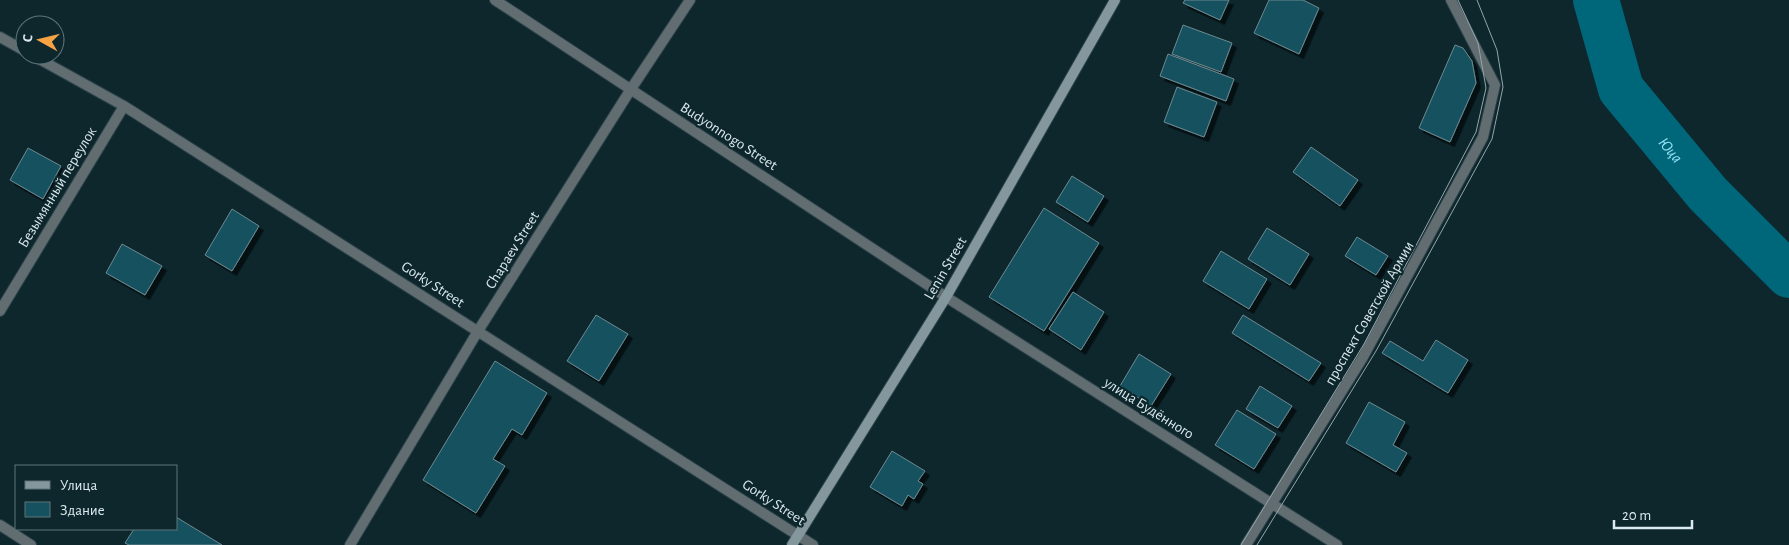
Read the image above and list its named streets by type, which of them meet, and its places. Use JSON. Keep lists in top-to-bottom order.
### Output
{
  "streets": {
    "main road": ["Lenin Street"],
    "street": [
      "Budyonnogo Street",
      "Безымянный переулок",
      "Chapaev Street",
      "Gorky Street",
      "проспект Советской Армии",
      "улица Будённого"
    ]
  },
  "crossings": [
    ["Budyonnogo Street", "Chapaev Street"],
    ["Budyonnogo Street", "Lenin Street"],
    ["Budyonnogo Street", "улица Будённого"],
    ["Безымянный переулок", "Gorky Street"],
    ["Chapaev Street", "Gorky Street"],
    ["Lenin Street", "Gorky Street"],
    ["Lenin Street", "улица Будённого"],
    ["проспект Советской Армии", "улица Будённого"]
  ],
  "water": ["Юца"],
  "legend": ["Улица", "Здание"],
  "scale_bar": "20 m",
  "north": "left"
}
